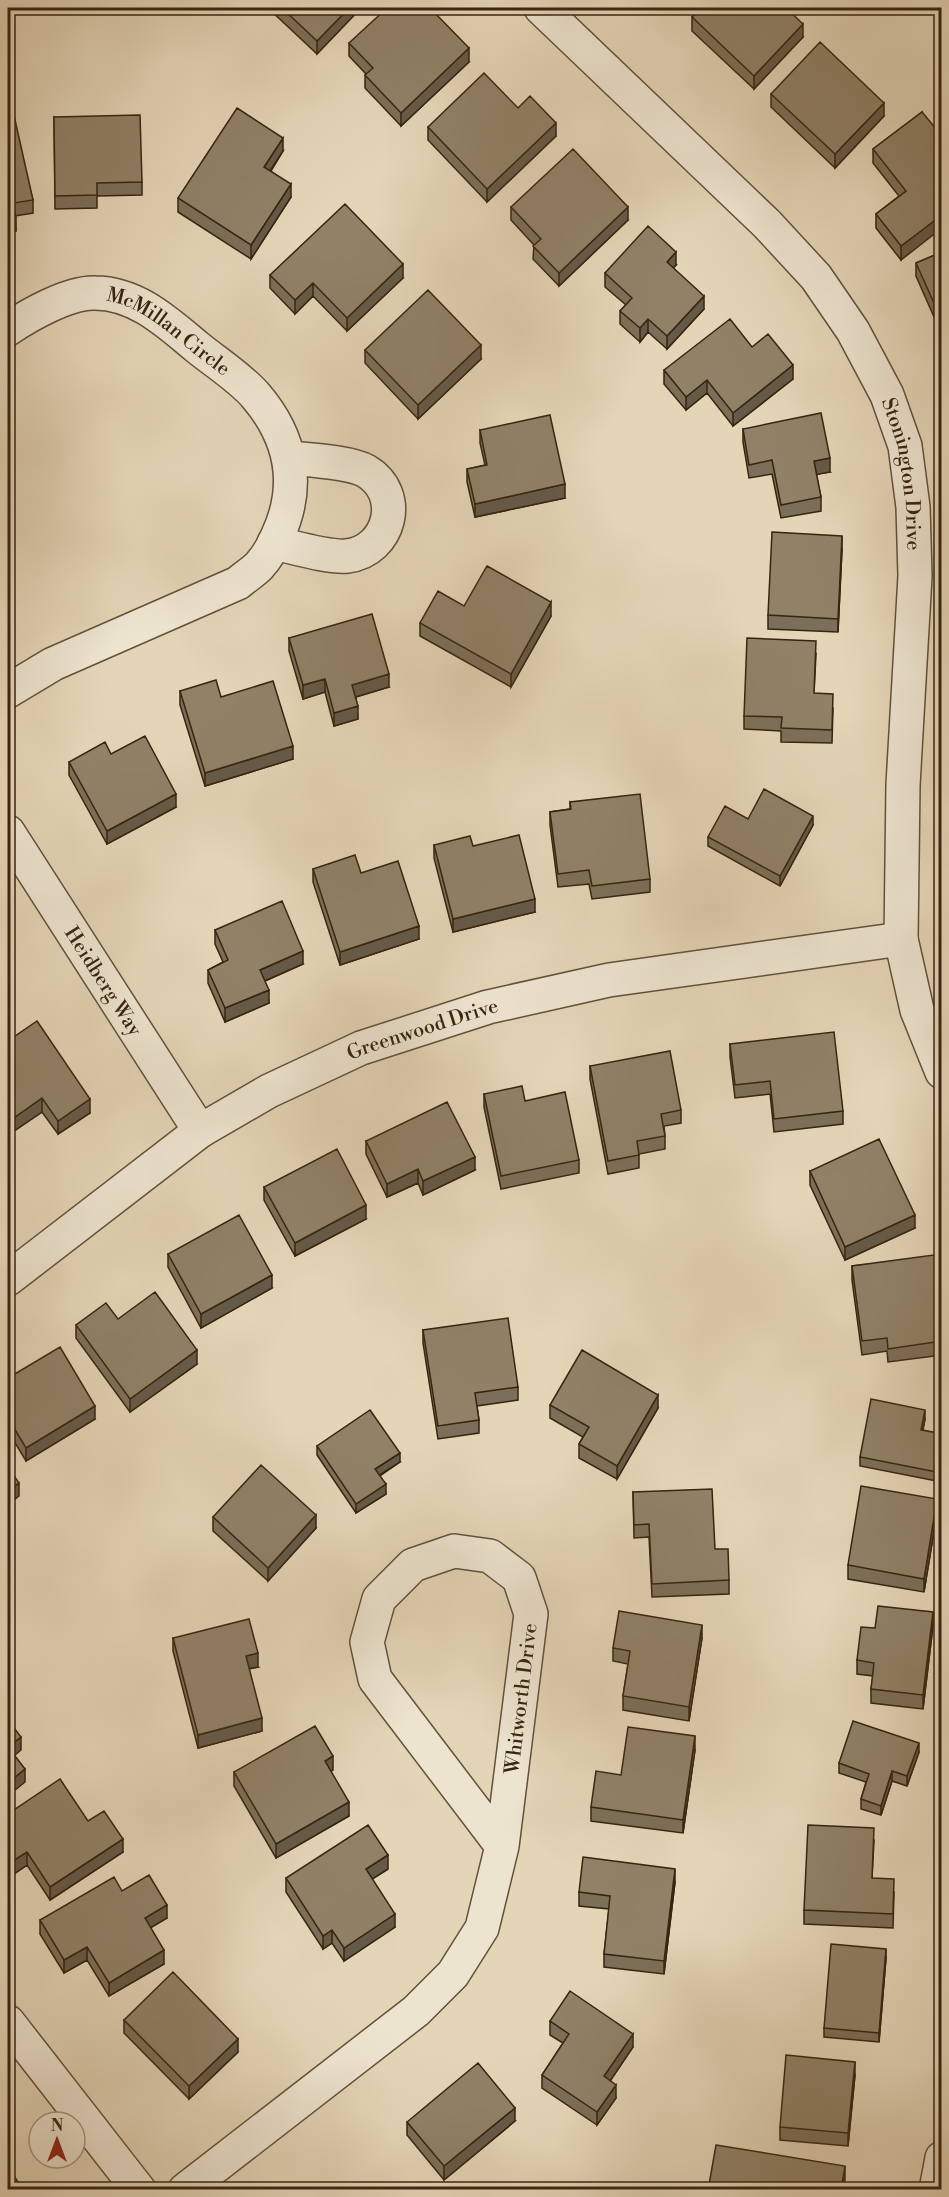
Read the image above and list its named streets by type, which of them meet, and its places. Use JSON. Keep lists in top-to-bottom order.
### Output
{
  "streets": {
    "street": [
      "McMillan Circle",
      "Stonington Drive",
      "Heidberg Way",
      "Greenwood Drive",
      "Whitworth Drive"
    ]
  },
  "crossings": [
    ["Stonington Drive", "Greenwood Drive"],
    ["Heidberg Way", "Greenwood Drive"]
  ],
  "north": "top"
}
